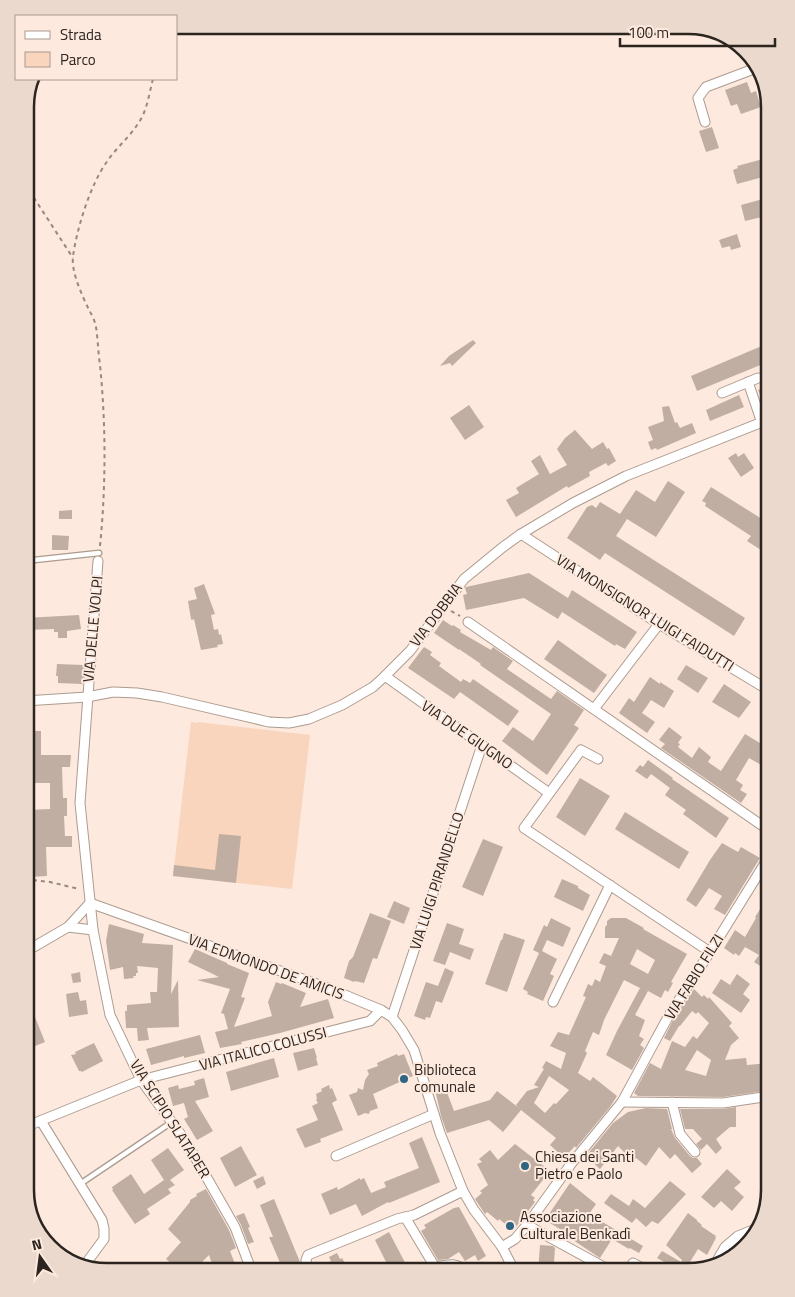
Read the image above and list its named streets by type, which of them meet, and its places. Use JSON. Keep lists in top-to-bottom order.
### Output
{
  "streets": {
    "street": [
      "VIA MONSIGNOR LUIGI FAIDUTTI",
      "VIA DOBBIA",
      "VIA DELLE VOLPI",
      "VIA DUE GIUGNO",
      "VIA LUIGI PIRANDELLO",
      "VIA EDMONDO DE AMICIS",
      "VIA FABIO FILZI",
      "VIA ITALICO COLUSSI",
      "VIA SCIPIO SLATAPER"
    ]
  },
  "crossings": [
    ["VIA MONSIGNOR LUIGI FAIDUTTI", "VIA DOBBIA"],
    ["VIA DOBBIA", "VIA DELLE VOLPI"],
    ["VIA DOBBIA", "VIA DUE GIUGNO"],
    ["VIA DUE GIUGNO", "VIA LUIGI PIRANDELLO"],
    ["VIA LUIGI PIRANDELLO", "VIA EDMONDO DE AMICIS"],
    ["VIA EDMONDO DE AMICIS", "VIA FABIO FILZI"],
    ["VIA EDMONDO DE AMICIS", "VIA ITALICO COLUSSI"],
    ["VIA EDMONDO DE AMICIS", "VIA SCIPIO SLATAPER"],
    ["VIA ITALICO COLUSSI", "VIA SCIPIO SLATAPER"]
  ],
  "places": ["Biblioteca comunale", "Chiesa dei Santi Pietro e Paolo", "Associazione Culturale Benkadì"],
  "legend": ["Strada", "Parco"],
  "scale_bar": "100 m",
  "north": "top"
}
